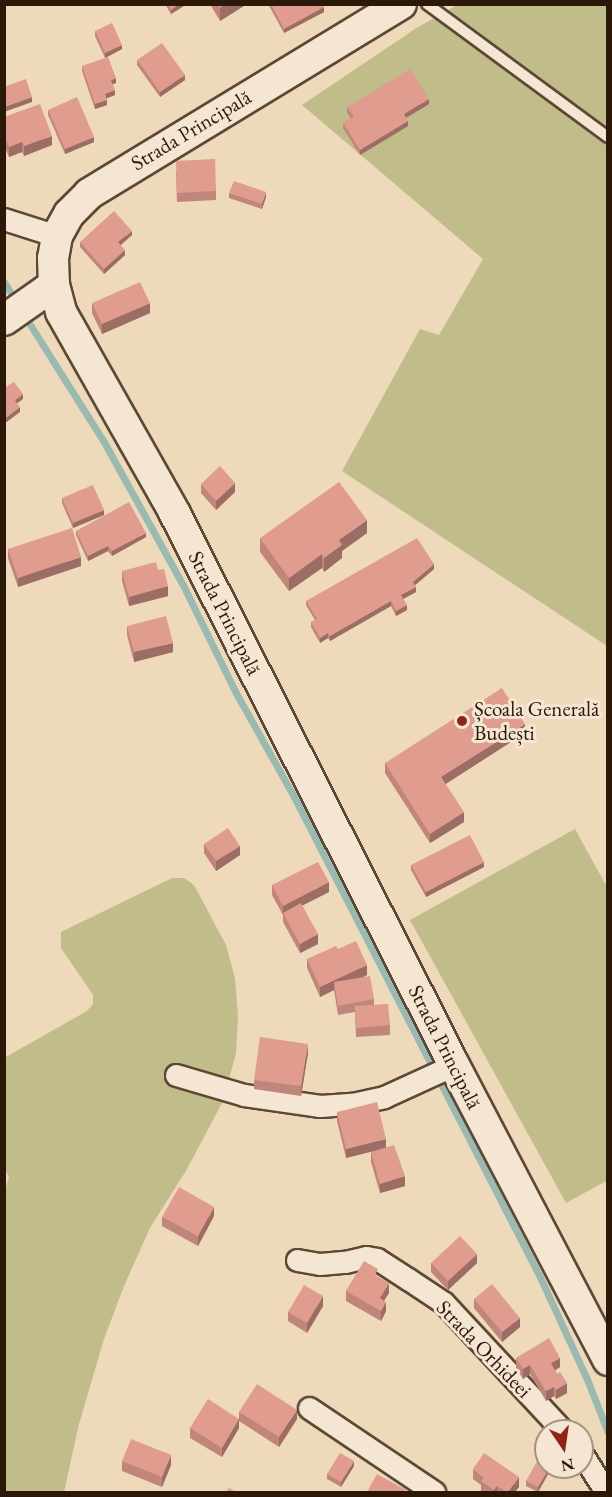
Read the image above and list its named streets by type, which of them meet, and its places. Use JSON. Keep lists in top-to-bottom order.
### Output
{
  "streets": {
    "main road": ["Strada Principală"],
    "street": ["Strada Orhideei"]
  },
  "places": ["Școala Generală Budești"],
  "north": "bottom"
}
